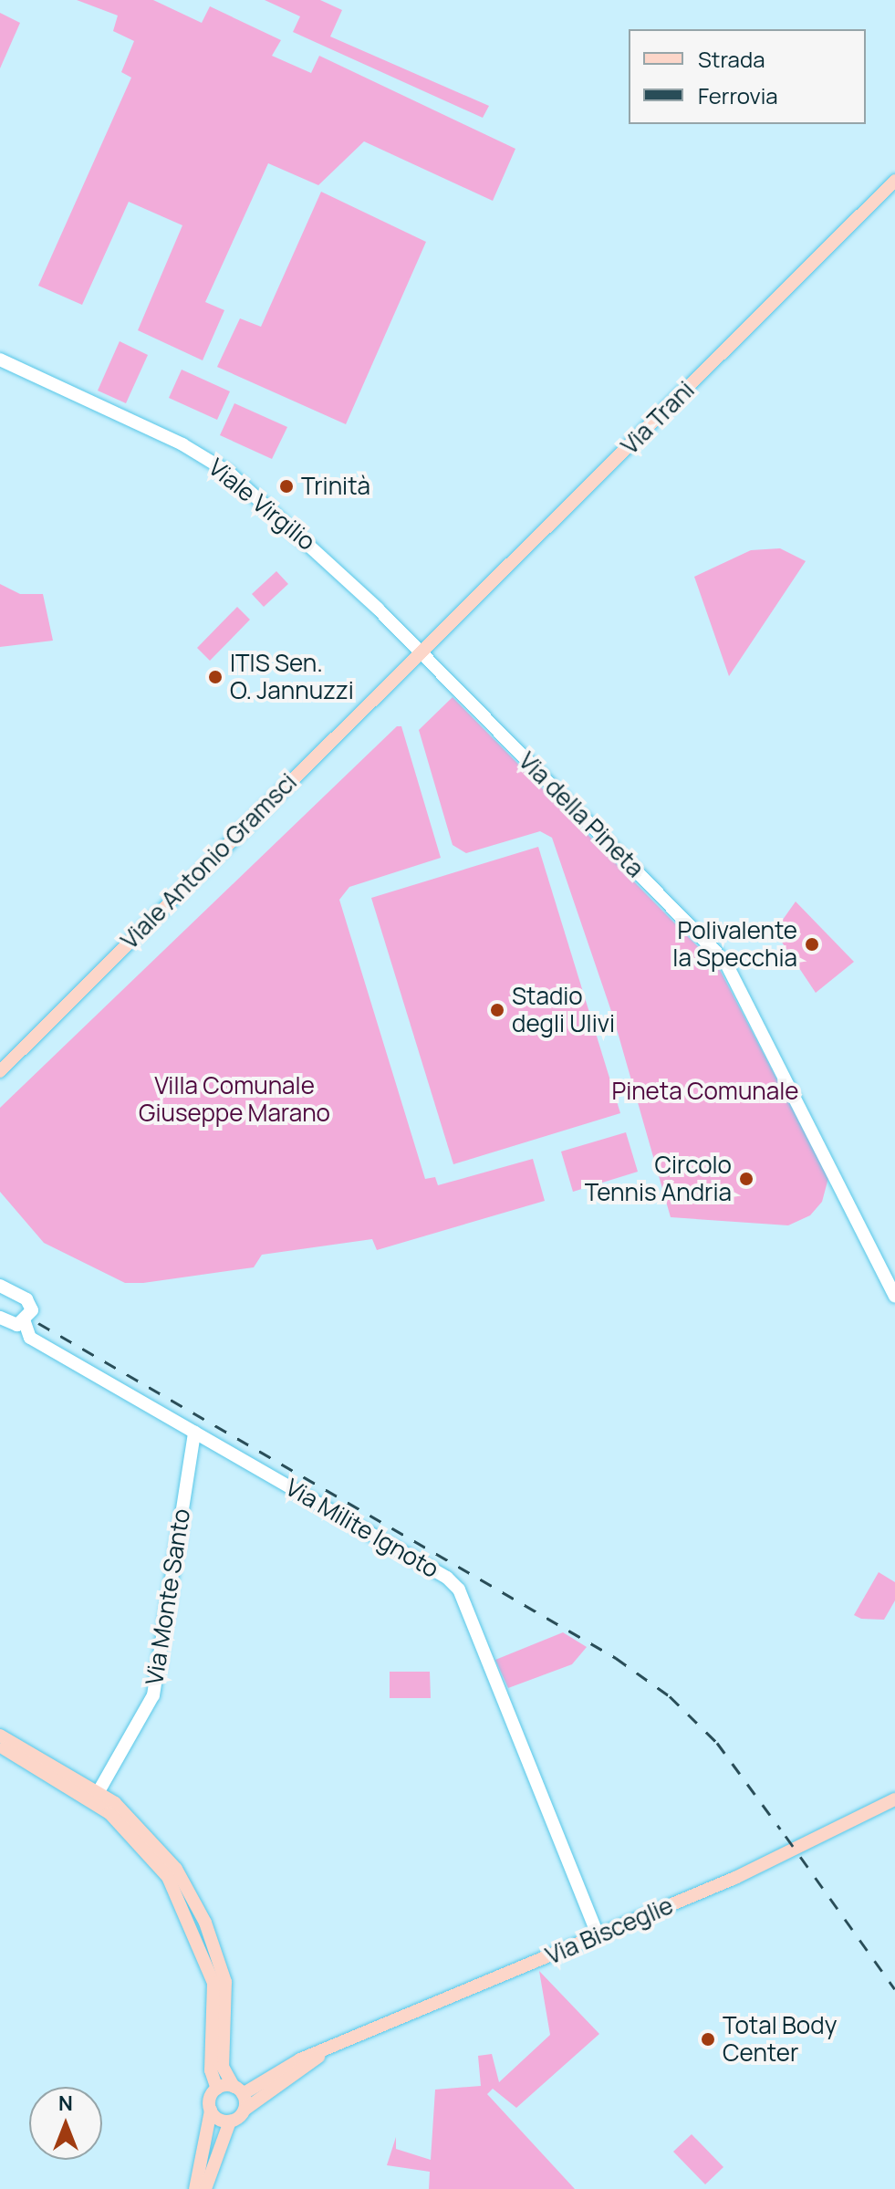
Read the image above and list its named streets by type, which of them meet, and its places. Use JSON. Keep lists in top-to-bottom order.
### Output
{
  "streets": {
    "main road": ["Via Trani", "Viale Antonio Gramsci", "Via Bisceglie"],
    "street": [
      "Viale Virgilio",
      "Via della Pineta",
      "Via Milite Ignoto",
      "Via Monte Santo"
    ]
  },
  "crossings": [
    ["Via Trani", "Viale Virgilio"],
    ["Via Trani", "Via della Pineta"],
    ["Via Trani", "Viale Antonio Gramsci"],
    ["Viale Virgilio", "Via della Pineta"],
    ["Viale Virgilio", "Viale Antonio Gramsci"],
    ["Via della Pineta", "Viale Antonio Gramsci"],
    ["Via Milite Ignoto", "Via Monte Santo"],
    ["Via Milite Ignoto", "Via Bisceglie"]
  ],
  "parks": ["Villa Comunale Giuseppe Marano", "Pineta Comunale"],
  "places": [
    "Trinità",
    "ITIS Sen. O. Jannuzzi",
    "Polivalente la Specchia",
    "Stadio degli Ulivi",
    "Circolo Tennis Andria",
    "Total Body Center"
  ],
  "legend": ["Strada", "Ferrovia"],
  "north": "top"
}
